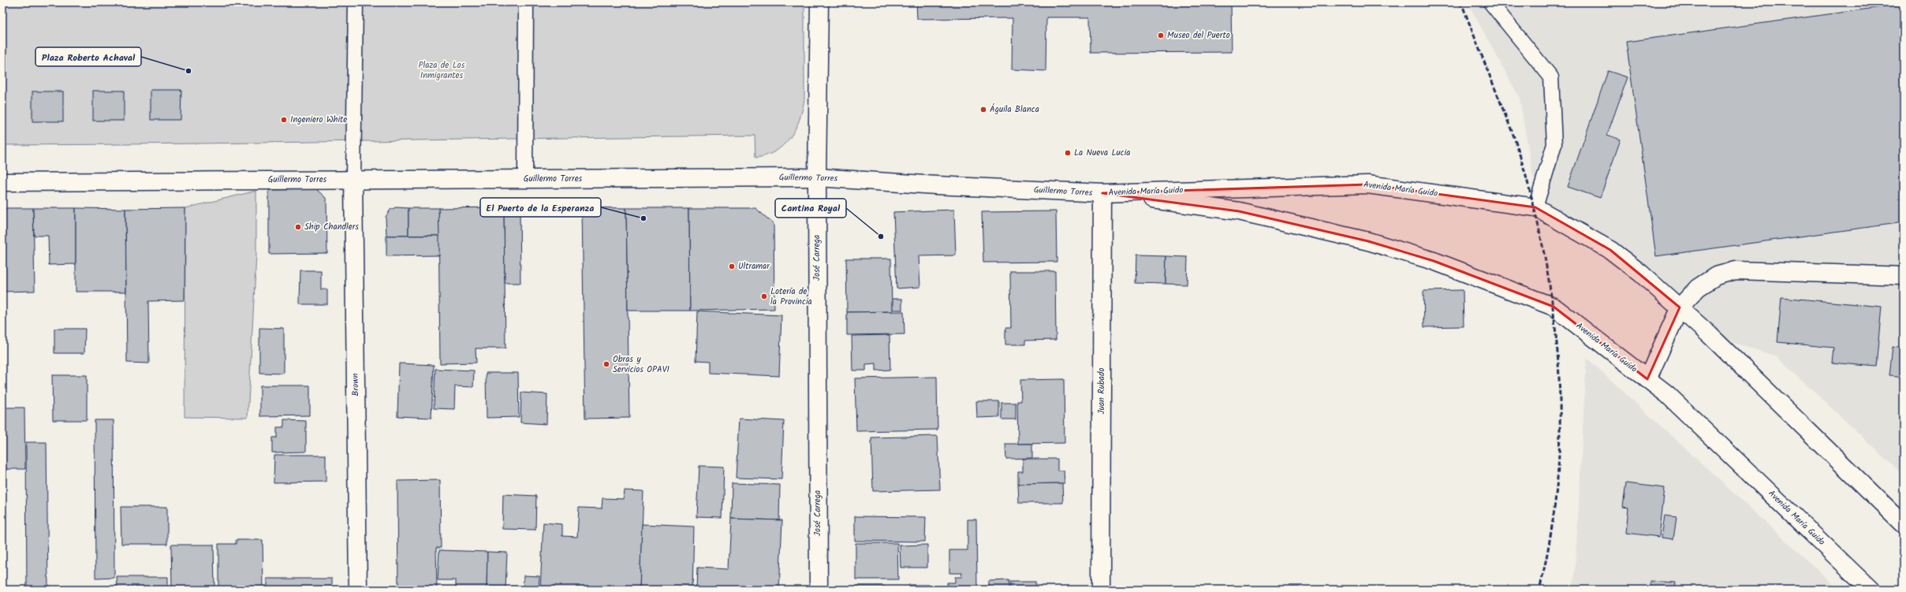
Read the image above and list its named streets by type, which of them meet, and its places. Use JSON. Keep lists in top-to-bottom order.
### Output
{
  "streets": {
    "street": [
      "Guillermo Torres",
      "Avenida María Guido",
      "José Carrega",
      "Brown",
      "Juan Rubado"
    ]
  },
  "crossings": [
    ["Guillermo Torres", "Avenida María Guido"],
    ["Guillermo Torres", "José Carrega"],
    ["Guillermo Torres", "Brown"],
    ["Guillermo Torres", "Juan Rubado"],
    ["Avenida María Guido", "Juan Rubado"]
  ],
  "parks": ["Plaza de Los Inmigrantes"],
  "places": [
    "Museo del Puerto",
    "Plaza Roberto Achaval",
    "Águila Blanca",
    "Ingeniero White",
    "La Nueva Lucia",
    "El Puerto de la Esperanza",
    "Ship Chandlers",
    "Cantina Royal",
    "Ultramar",
    "Lotería de la Provincia",
    "Obras y Servicios OPAVI"
  ]
}
